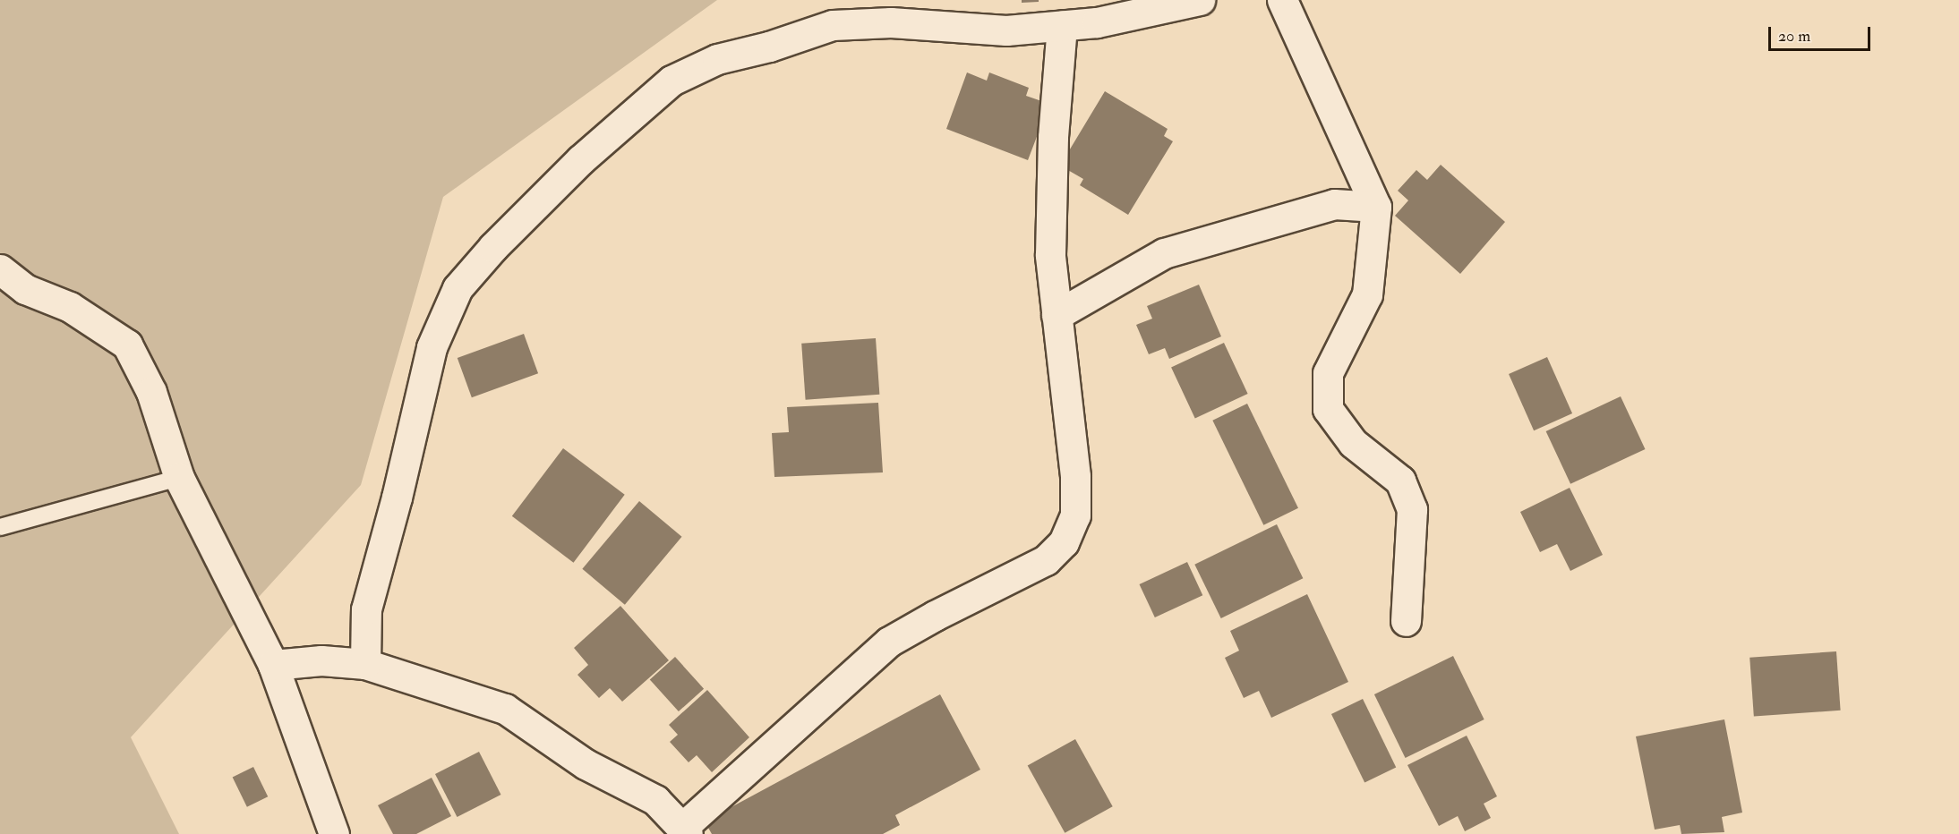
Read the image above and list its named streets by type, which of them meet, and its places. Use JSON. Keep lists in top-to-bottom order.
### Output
{
  "scale_bar": "20 m"
}
